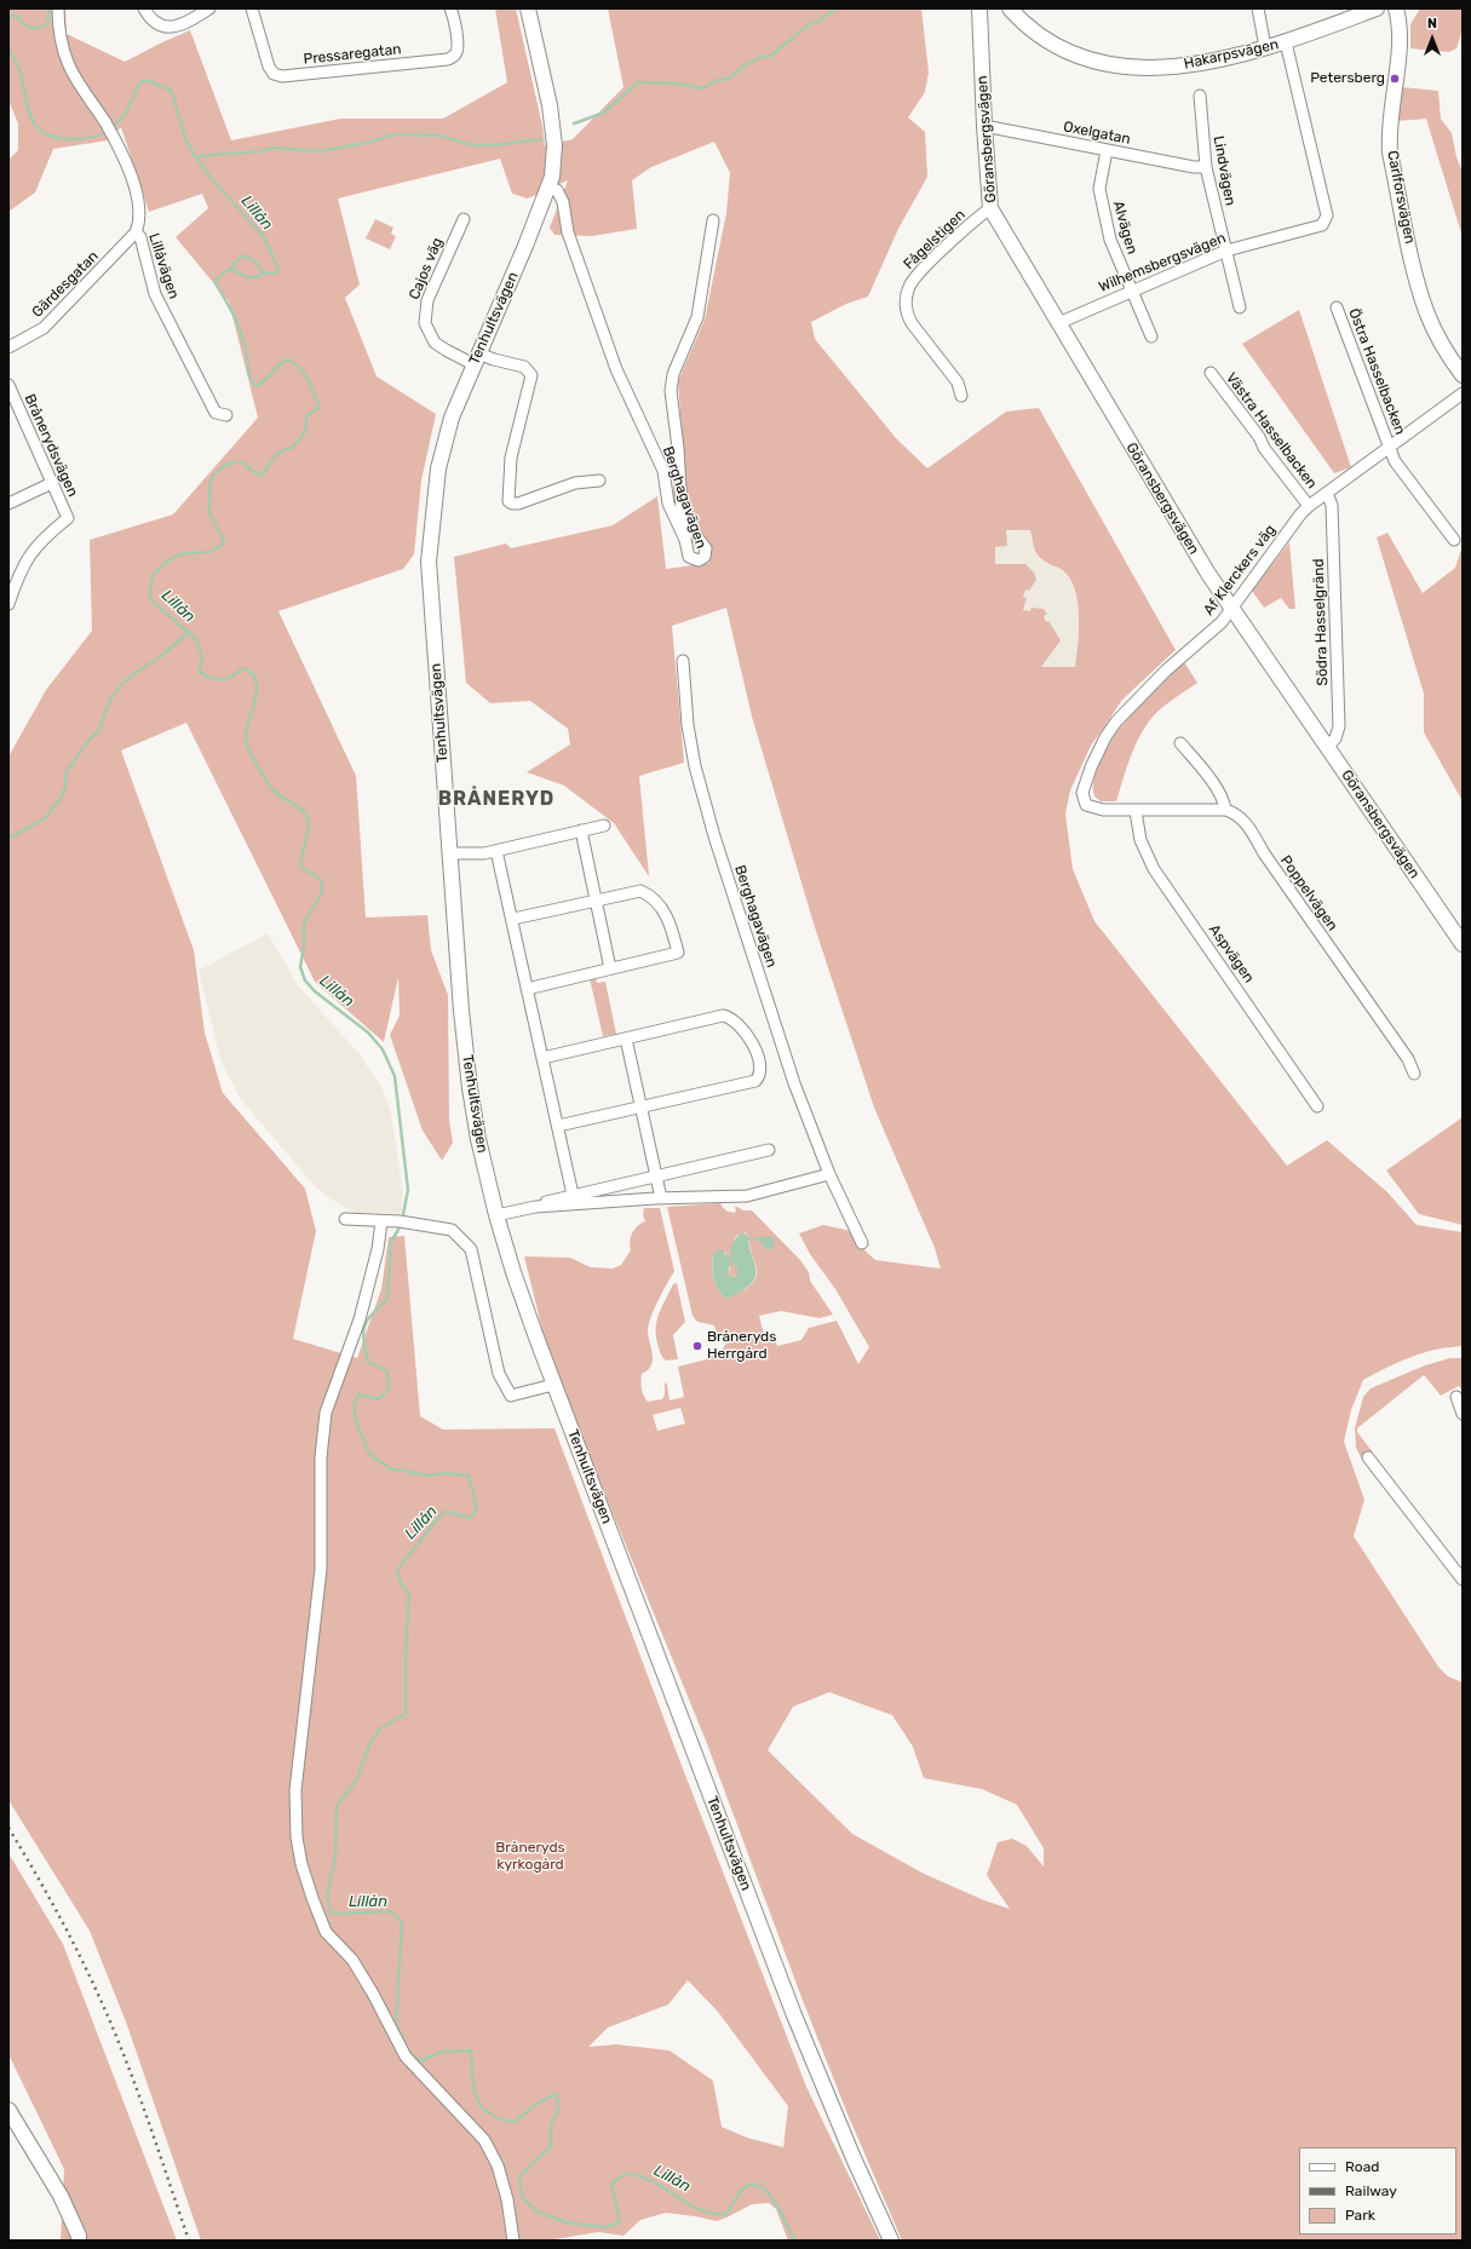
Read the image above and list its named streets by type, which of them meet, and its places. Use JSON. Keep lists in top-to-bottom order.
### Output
{
  "streets": {
    "street": [
      "Pressaregatan",
      "Hakarpsvägen",
      "Oxelgatan",
      "Göransbergsvägen",
      "Lindvägen",
      "Carlforsvägen",
      "Alvägen",
      "Fågelstigen",
      "Wilhemsbergsvägen",
      "Lillåvägen",
      "Cajos väg",
      "Gärdesgatan",
      "Tenhultsvägen",
      "Östra Hasselbacken",
      "Västra Hasselbacken",
      "Brånerydsvägen",
      "Berghagavägen",
      "Af Klerckers väg",
      "Södra Hasselgränd",
      "Poppelvägen",
      "Aspvägen"
    ]
  },
  "crossings": [
    ["Hakarpsvägen", "Wilhemsbergsvägen"],
    ["Oxelgatan", "Göransbergsvägen"],
    ["Oxelgatan", "Lindvägen"],
    ["Oxelgatan", "Alvägen"],
    ["Göransbergsvägen", "Fågelstigen"],
    ["Göransbergsvägen", "Wilhemsbergsvägen"],
    ["Göransbergsvägen", "Af Klerckers väg"],
    ["Göransbergsvägen", "Södra Hasselgränd"],
    ["Lindvägen", "Wilhemsbergsvägen"],
    ["Alvägen", "Wilhemsbergsvägen"],
    ["Lillåvägen", "Gärdesgatan"],
    ["Cajos väg", "Tenhultsvägen"],
    ["Tenhultsvägen", "Berghagavägen"],
    ["Östra Hasselbacken", "Af Klerckers väg"],
    ["Västra Hasselbacken", "Af Klerckers väg"],
    ["Af Klerckers väg", "Södra Hasselgränd"],
    ["Af Klerckers väg", "Aspvägen"]
  ],
  "districts": ["BRÅNERYD"],
  "water": ["Lillån"],
  "parks": ["Bråneryds kyrkogård"],
  "places": ["Petersberg", "Bråneryds Herrgård"],
  "legend": ["Road", "Railway", "Park"],
  "north": "top"
}
